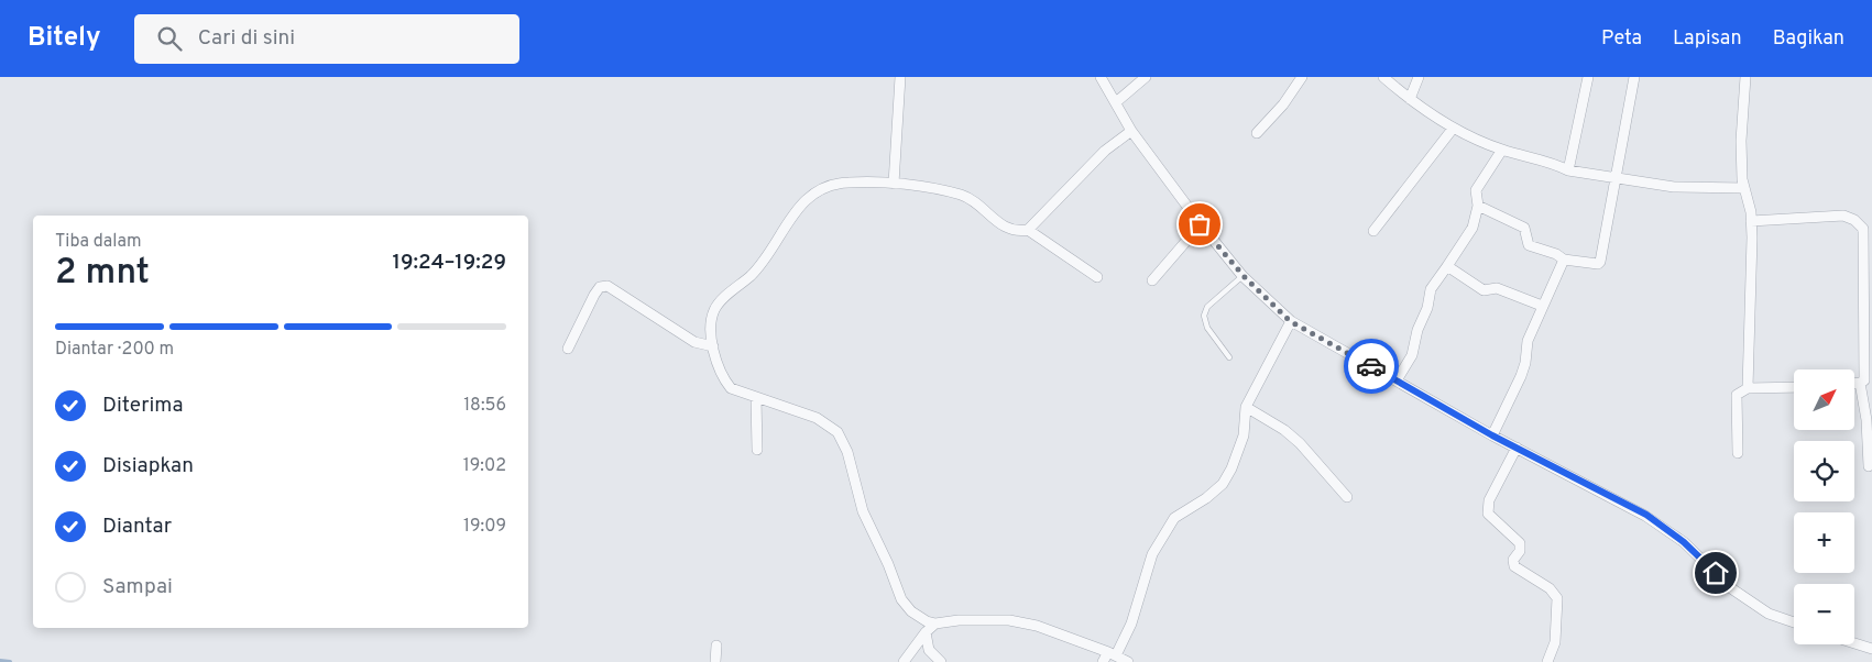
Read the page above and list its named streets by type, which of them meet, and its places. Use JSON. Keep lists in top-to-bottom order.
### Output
{
  "north": "top right",
  "page": {
    "header": "Bitely",
    "search": "Cari di sini",
    "nav": ["Peta", "Lapisan", "Bagikan"],
    "heading": ["2 mnt", "Tiba dalam", "19:24–19:29"],
    "bar": "Diantar · 200 m",
    "map_buttons": ["+", "−"],
    "list": [
      ["Diterima", "18:56"],
      ["Disiapkan", "19:02"],
      ["Diantar", "19:09"],
      "Sampai"
    ]
  }
}
